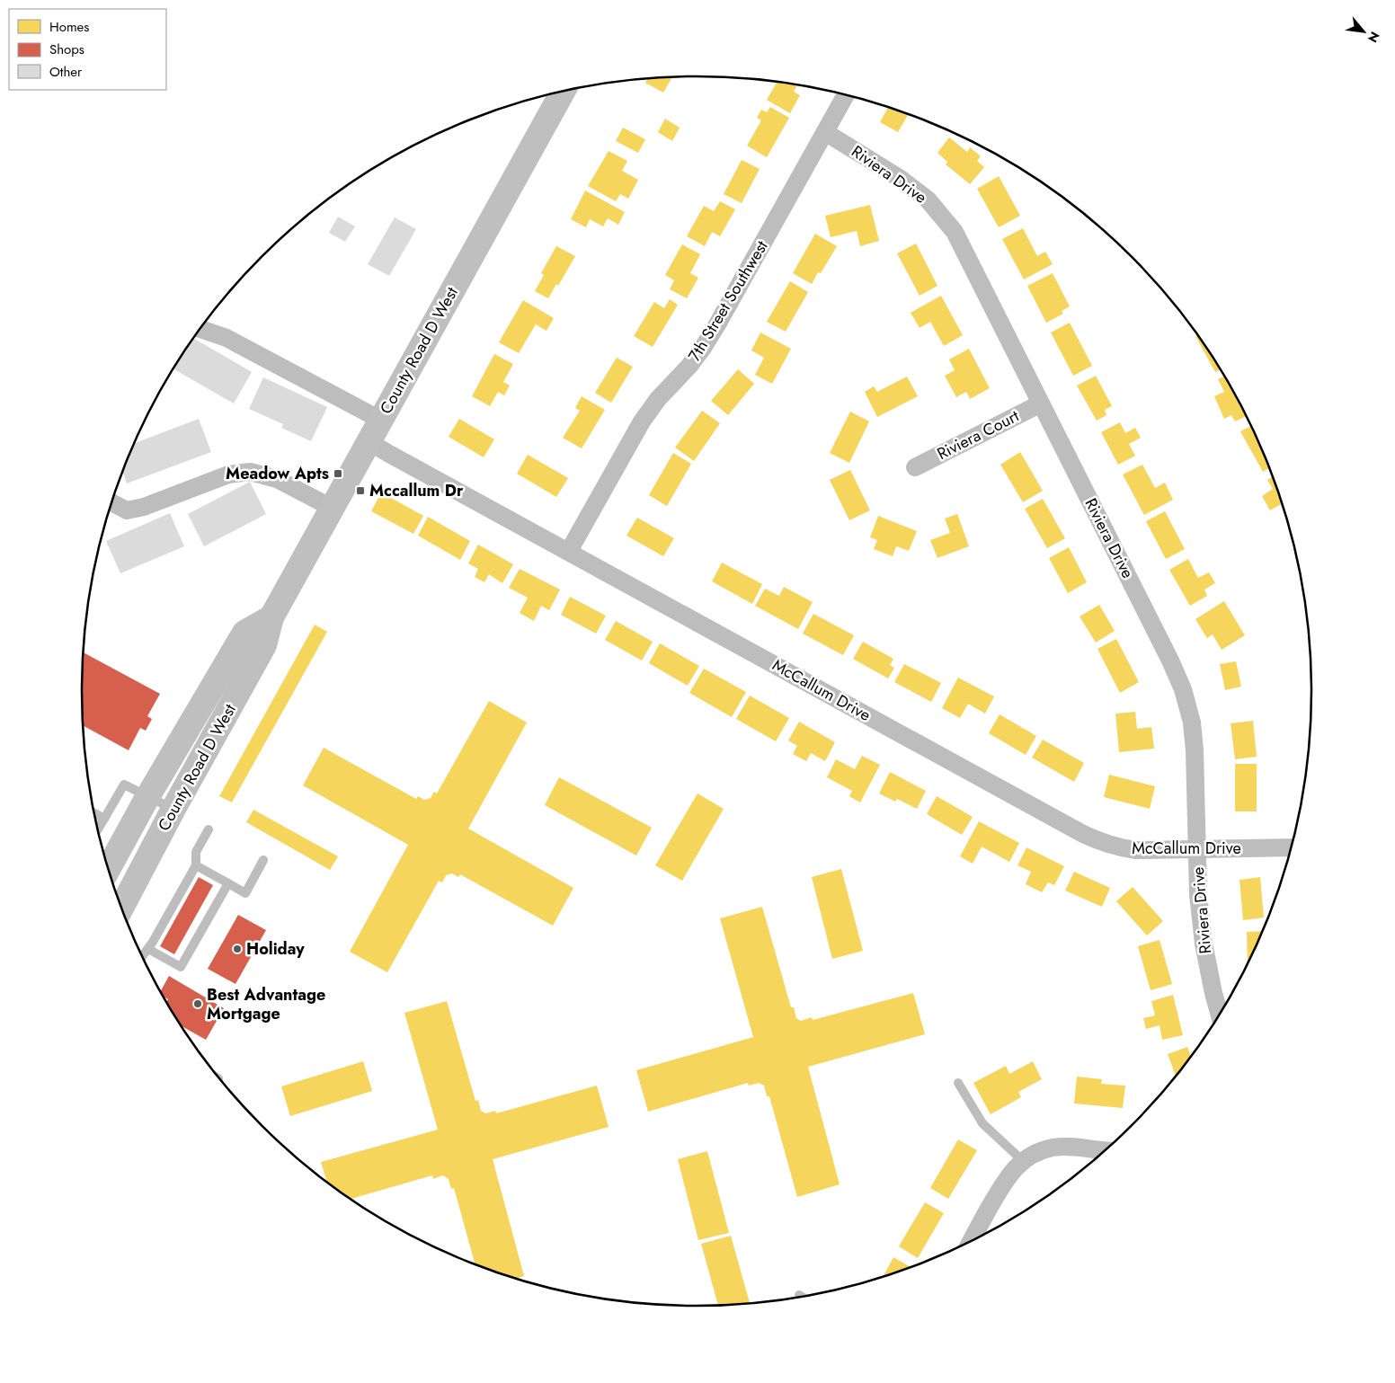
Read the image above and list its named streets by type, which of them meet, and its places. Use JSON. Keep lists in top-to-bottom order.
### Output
{
  "streets": {
    "main road": ["County Road D West"],
    "street": [
      "Riviera Drive",
      "7th Street Southwest",
      "Riviera Court",
      "McCallum Drive"
    ]
  },
  "crossings": [
    ["Riviera Drive", "7th Street Southwest"],
    ["Riviera Drive", "Riviera Court"],
    ["Riviera Drive", "McCallum Drive"],
    ["7th Street Southwest", "McCallum Drive"],
    ["County Road D West", "McCallum Drive"]
  ],
  "places": {
    "transit": ["Meadow Apts", "Mccallum Dr"],
    "other": ["Holiday", "Best Advantage Mortgage"]
  },
  "legend": ["Homes", "Shops", "Other"],
  "north": "bottom right"
}
